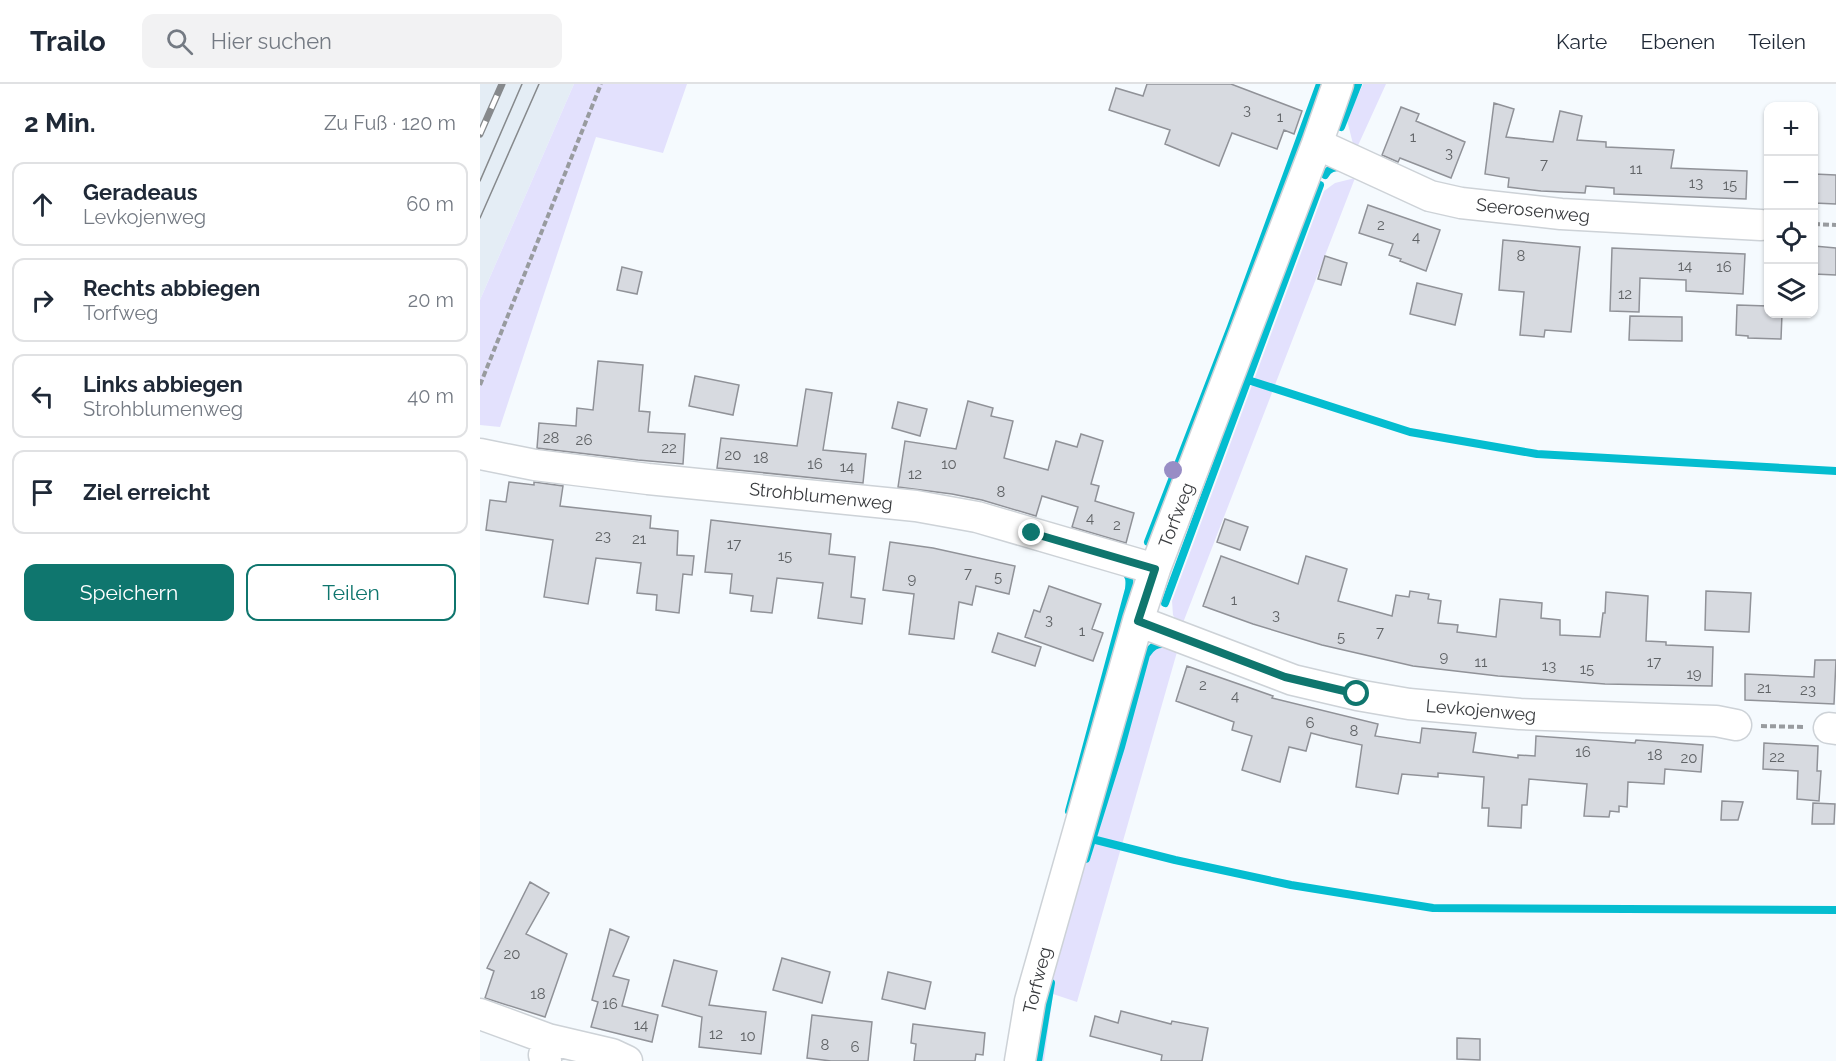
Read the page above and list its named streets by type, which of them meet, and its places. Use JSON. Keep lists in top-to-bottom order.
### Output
{
  "streets": {
    "street": [
      "Seerosenweg",
      "Strohblumenweg",
      "Torfweg",
      "Levkojenweg"
    ]
  },
  "crossings": [
    ["Seerosenweg", "Torfweg"],
    ["Strohblumenweg", "Torfweg"],
    ["Torfweg", "Levkojenweg"]
  ],
  "house_numbers": [
    "3",
    "1",
    "1",
    "3",
    "7",
    "11",
    "13",
    "15",
    "2",
    "4",
    "8",
    "14",
    "16",
    "12",
    "28",
    "26",
    "22",
    "20",
    "18",
    "16",
    "10",
    "14",
    "12",
    "8",
    "4",
    "2",
    "23",
    "21",
    "17",
    "15",
    "7",
    "5",
    "9",
    "1",
    "3",
    "3",
    "1",
    "7",
    "5",
    "9",
    "11",
    "17",
    "13",
    "15",
    "19",
    "2",
    "21",
    "23",
    "4",
    "6",
    "8",
    "16",
    "18",
    "22",
    "20",
    "20",
    "18",
    "16",
    "14",
    "12",
    "10",
    "8",
    "6"
  ],
  "page": {
    "header": "Trailo",
    "search": "Hier suchen",
    "nav": ["Karte", "Ebenen", "Teilen"],
    "heading": ["2 Min.", "Zu Fuß · 120 m"],
    "map_buttons": ["+", "−"],
    "list": [
      ["Geradeaus", "Levkojenweg", "60 m"],
      ["Rechts abbiegen", "Torfweg", "20 m"],
      ["Links abbiegen", "Strohblumenweg", "40 m"],
      "Ziel erreicht"
    ],
    "buttons": ["Speichern", "Teilen"]
  }
}
